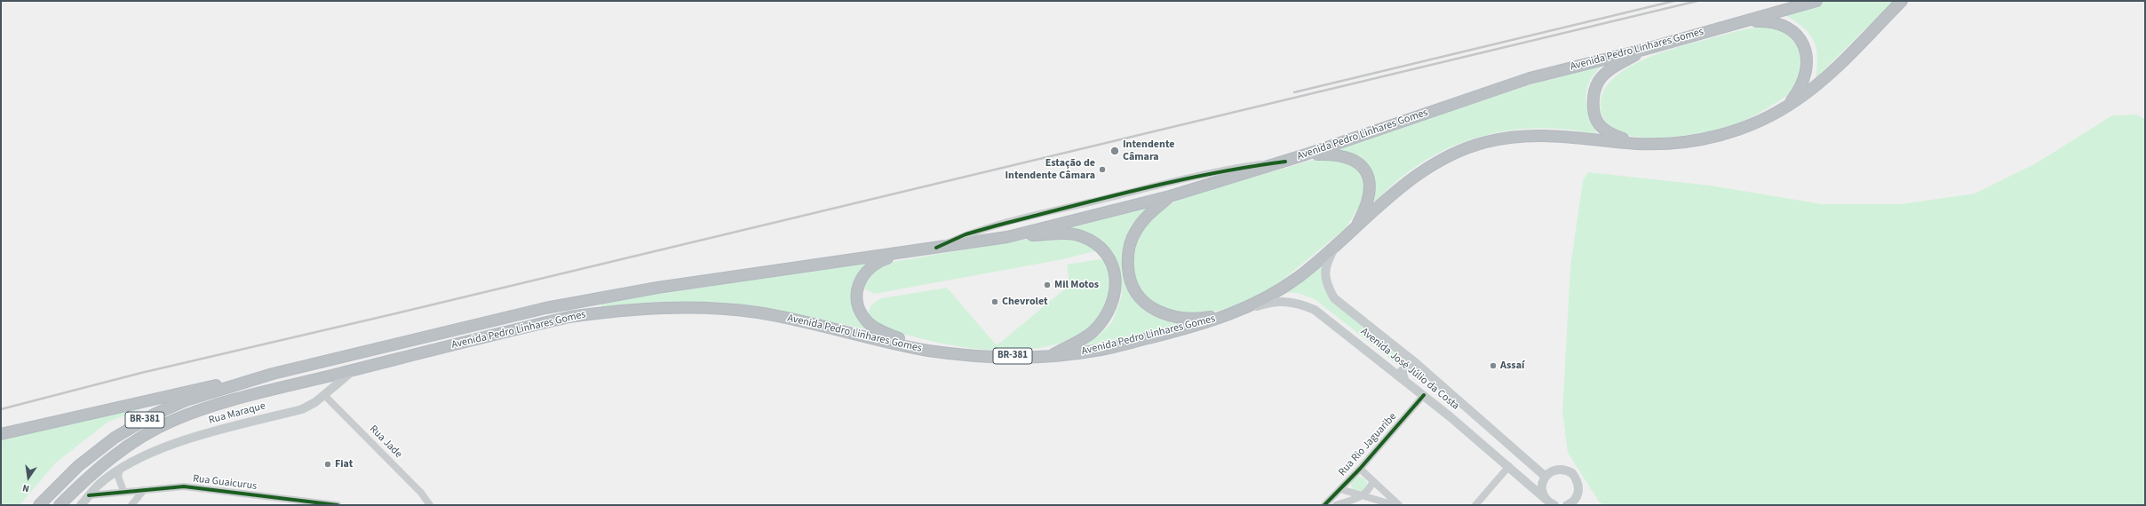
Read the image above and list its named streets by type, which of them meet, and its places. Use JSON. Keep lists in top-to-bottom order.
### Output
{
  "streets": {
    "highway": ["Avenida Pedro Linhares Gomes", "BR-381"],
    "main road": ["Avenida José Júlio da Costa", "Rua Maraque"],
    "street": ["Rua Jade", "Rua Rio Jaguaribe", "Rua Guaicurus"]
  },
  "crossings": [
    ["Avenida Pedro Linhares Gomes", "Avenida José Júlio da Costa"],
    ["Avenida Pedro Linhares Gomes", "Rua Maraque"],
    ["Avenida José Júlio da Costa", "Rua Rio Jaguaribe"],
    ["Rua Maraque", "Rua Jade"],
    ["Rua Maraque", "Rua Guaicurus"]
  ],
  "places": [
    "Intendente Câmara",
    "Estação de Intendente Câmara",
    "Mil Motos",
    "Chevrolet",
    "Assaí",
    "Fiat"
  ],
  "north": "bottom"
}
